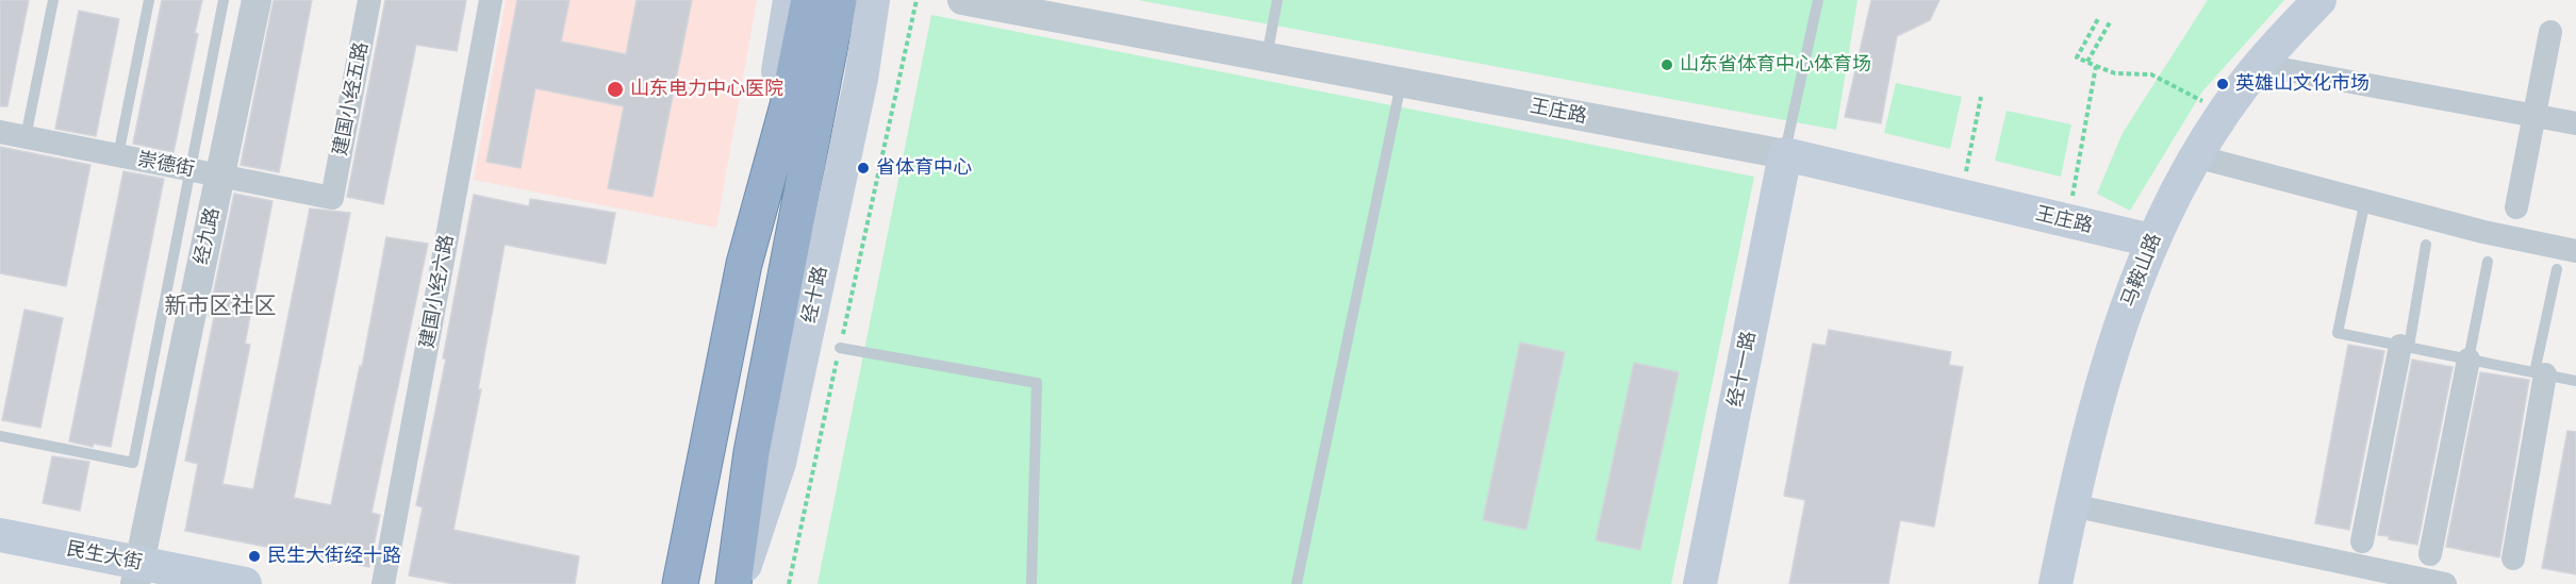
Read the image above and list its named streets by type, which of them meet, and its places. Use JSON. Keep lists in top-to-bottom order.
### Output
{
  "streets": {
    "highway": ["经十路"],
    "main road": [
      "王庄路",
      "马鞍山路",
      "经十一路",
      "民生大街"
    ],
    "street": [
      "建国小经五路",
      "崇德街",
      "经九路",
      "建国小经六路"
    ]
  },
  "crossings": [
    ["建国小经五路", "崇德街"],
    ["王庄路", "马鞍山路"],
    ["王庄路", "经十一路"],
    ["崇德街", "经九路"],
    ["经九路", "民生大街"]
  ],
  "districts": ["新市区社区"],
  "places": [
    "山东省体育中心体育场",
    "英雄山文化市场",
    "山东电力中心医院",
    "省体育中心",
    "民生大街经十路"
  ]
}
